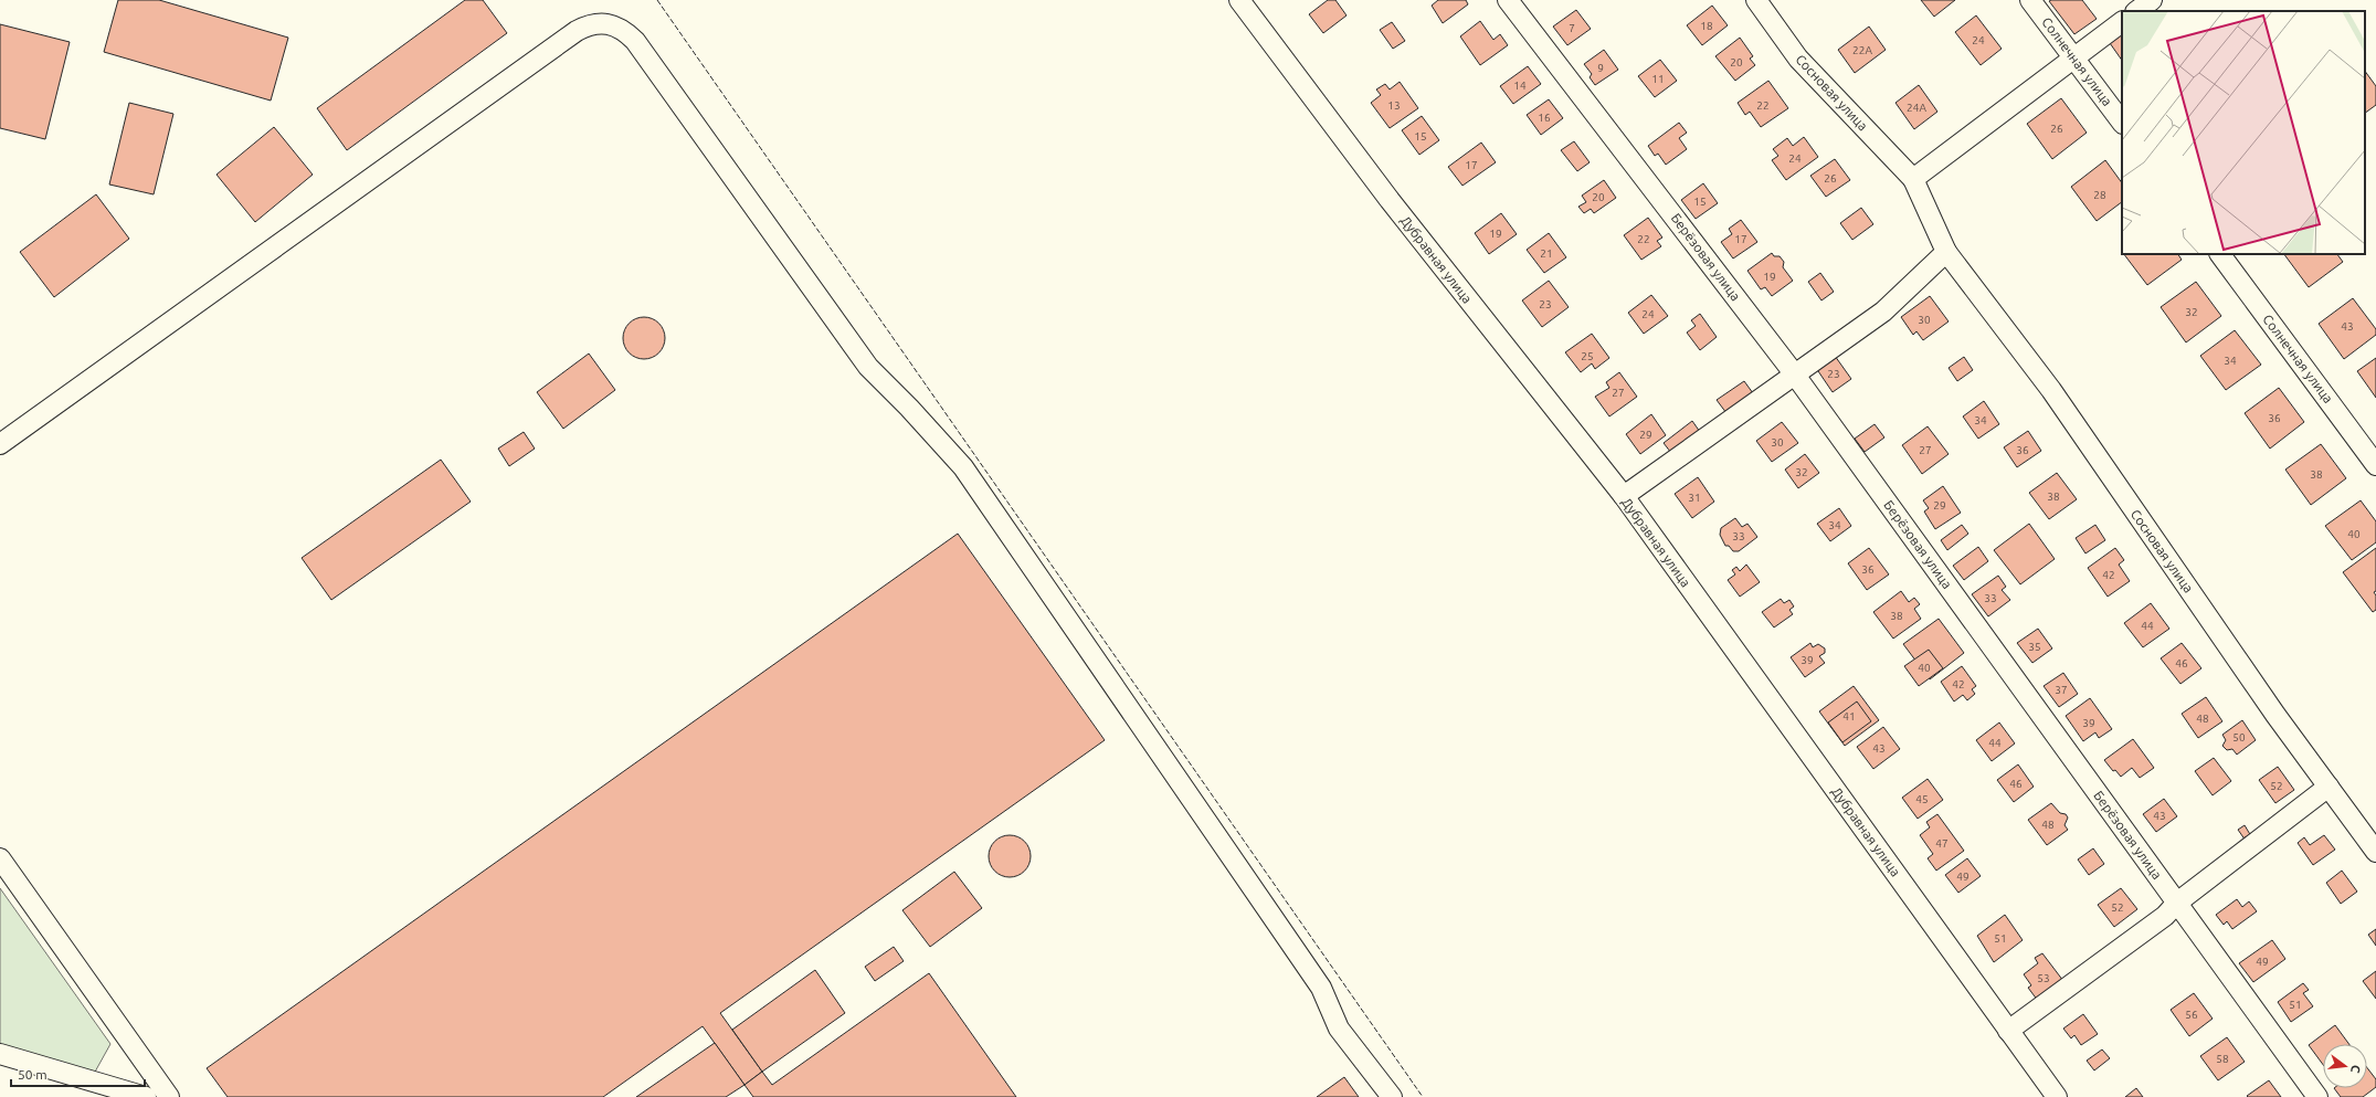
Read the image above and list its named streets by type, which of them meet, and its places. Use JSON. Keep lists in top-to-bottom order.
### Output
{
  "streets": {
    "street": [
      "Солнечная улица",
      "Сосновая улица",
      "Берёзовая улица",
      "Дубравная улица"
    ]
  },
  "house_numbers": [
    "18",
    "7",
    "24",
    "22А",
    "20",
    "9",
    "11",
    "14",
    "13",
    "22",
    "24А",
    "16",
    "26",
    "15",
    "24",
    "17",
    "26",
    "28",
    "20",
    "15",
    "19",
    "22",
    "17",
    "21",
    "19",
    "23",
    "32",
    "24",
    "30",
    "43",
    "25",
    "34",
    "23",
    "27",
    "36",
    "34",
    "29",
    "30",
    "27",
    "36",
    "32",
    "38",
    "38",
    "31",
    "29",
    "34",
    "40",
    "33",
    "36",
    "42",
    "33",
    "38",
    "44",
    "35",
    "39",
    "46",
    "40",
    "42",
    "37",
    "41",
    "48",
    "39",
    "50",
    "44",
    "43",
    "46",
    "52",
    "45",
    "43",
    "48",
    "47",
    "49",
    "52",
    "51",
    "49",
    "53",
    "51",
    "56",
    "58"
  ],
  "scale_bar": "50 m",
  "north": "right"
}
